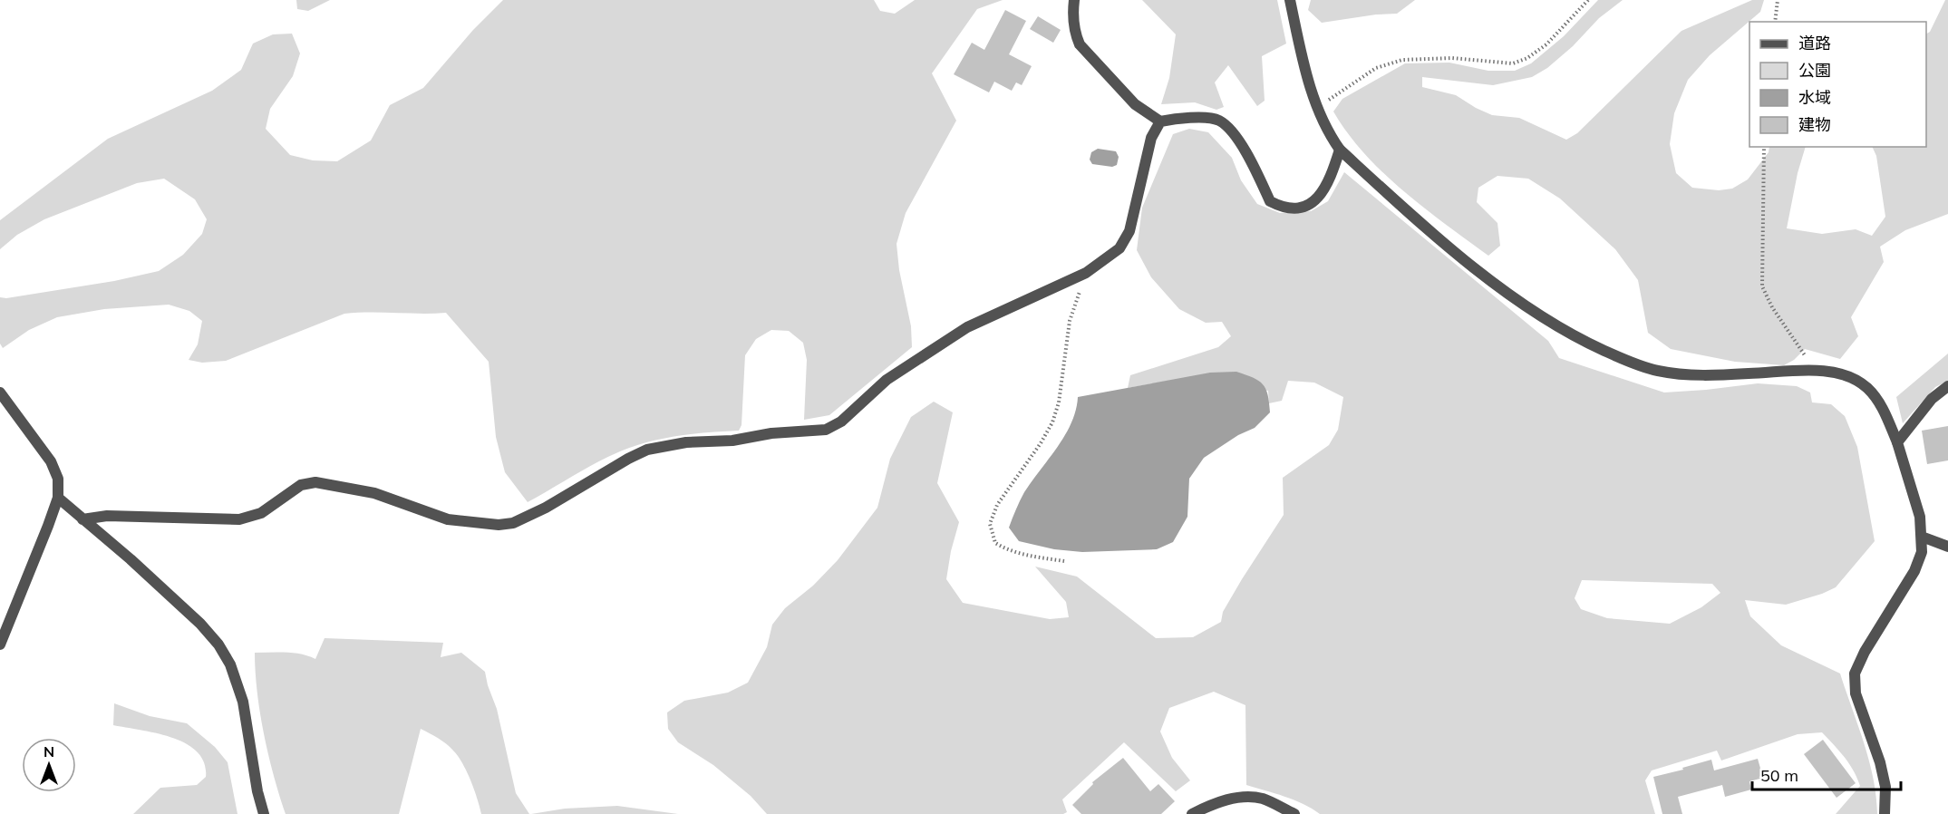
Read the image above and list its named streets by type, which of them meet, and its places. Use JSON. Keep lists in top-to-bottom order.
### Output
{
  "legend": [
    "道路",
    "公園",
    "水域",
    "建物"
  ],
  "scale_bar": "50 m",
  "north": "top"
}
